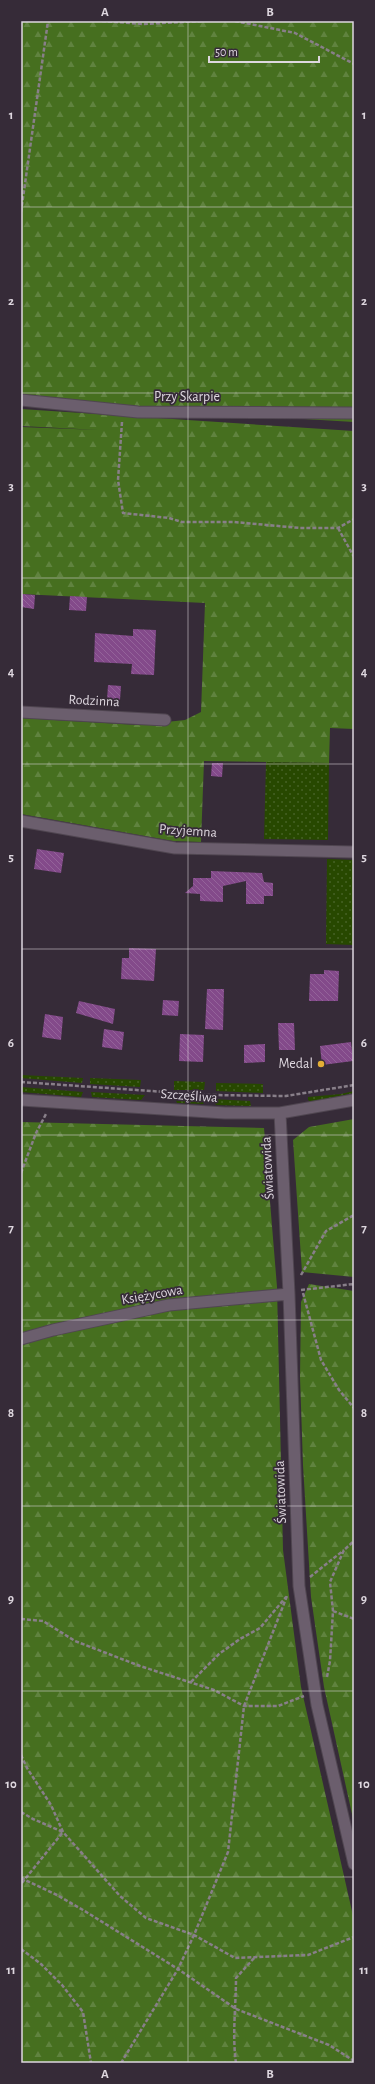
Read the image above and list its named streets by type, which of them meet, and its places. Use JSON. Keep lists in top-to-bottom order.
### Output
{
  "streets": {
    "street": [
      "Przy Skarpie",
      "Rodzinna",
      "Przyjemna",
      "Szczęśliwa",
      "Światowida",
      "Księżycowa"
    ]
  },
  "crossings": [
    ["Szczęśliwa", "Światowida"],
    ["Światowida", "Księżycowa"]
  ],
  "places": ["Medal"],
  "scale_bar": "50 m",
  "grid": {
    "columns": ["A", "B"],
    "rows": [
      "1",
      "2",
      "3",
      "4",
      "5",
      "6",
      "7",
      "8",
      "9",
      "10",
      "11"
    ]
  }
}
